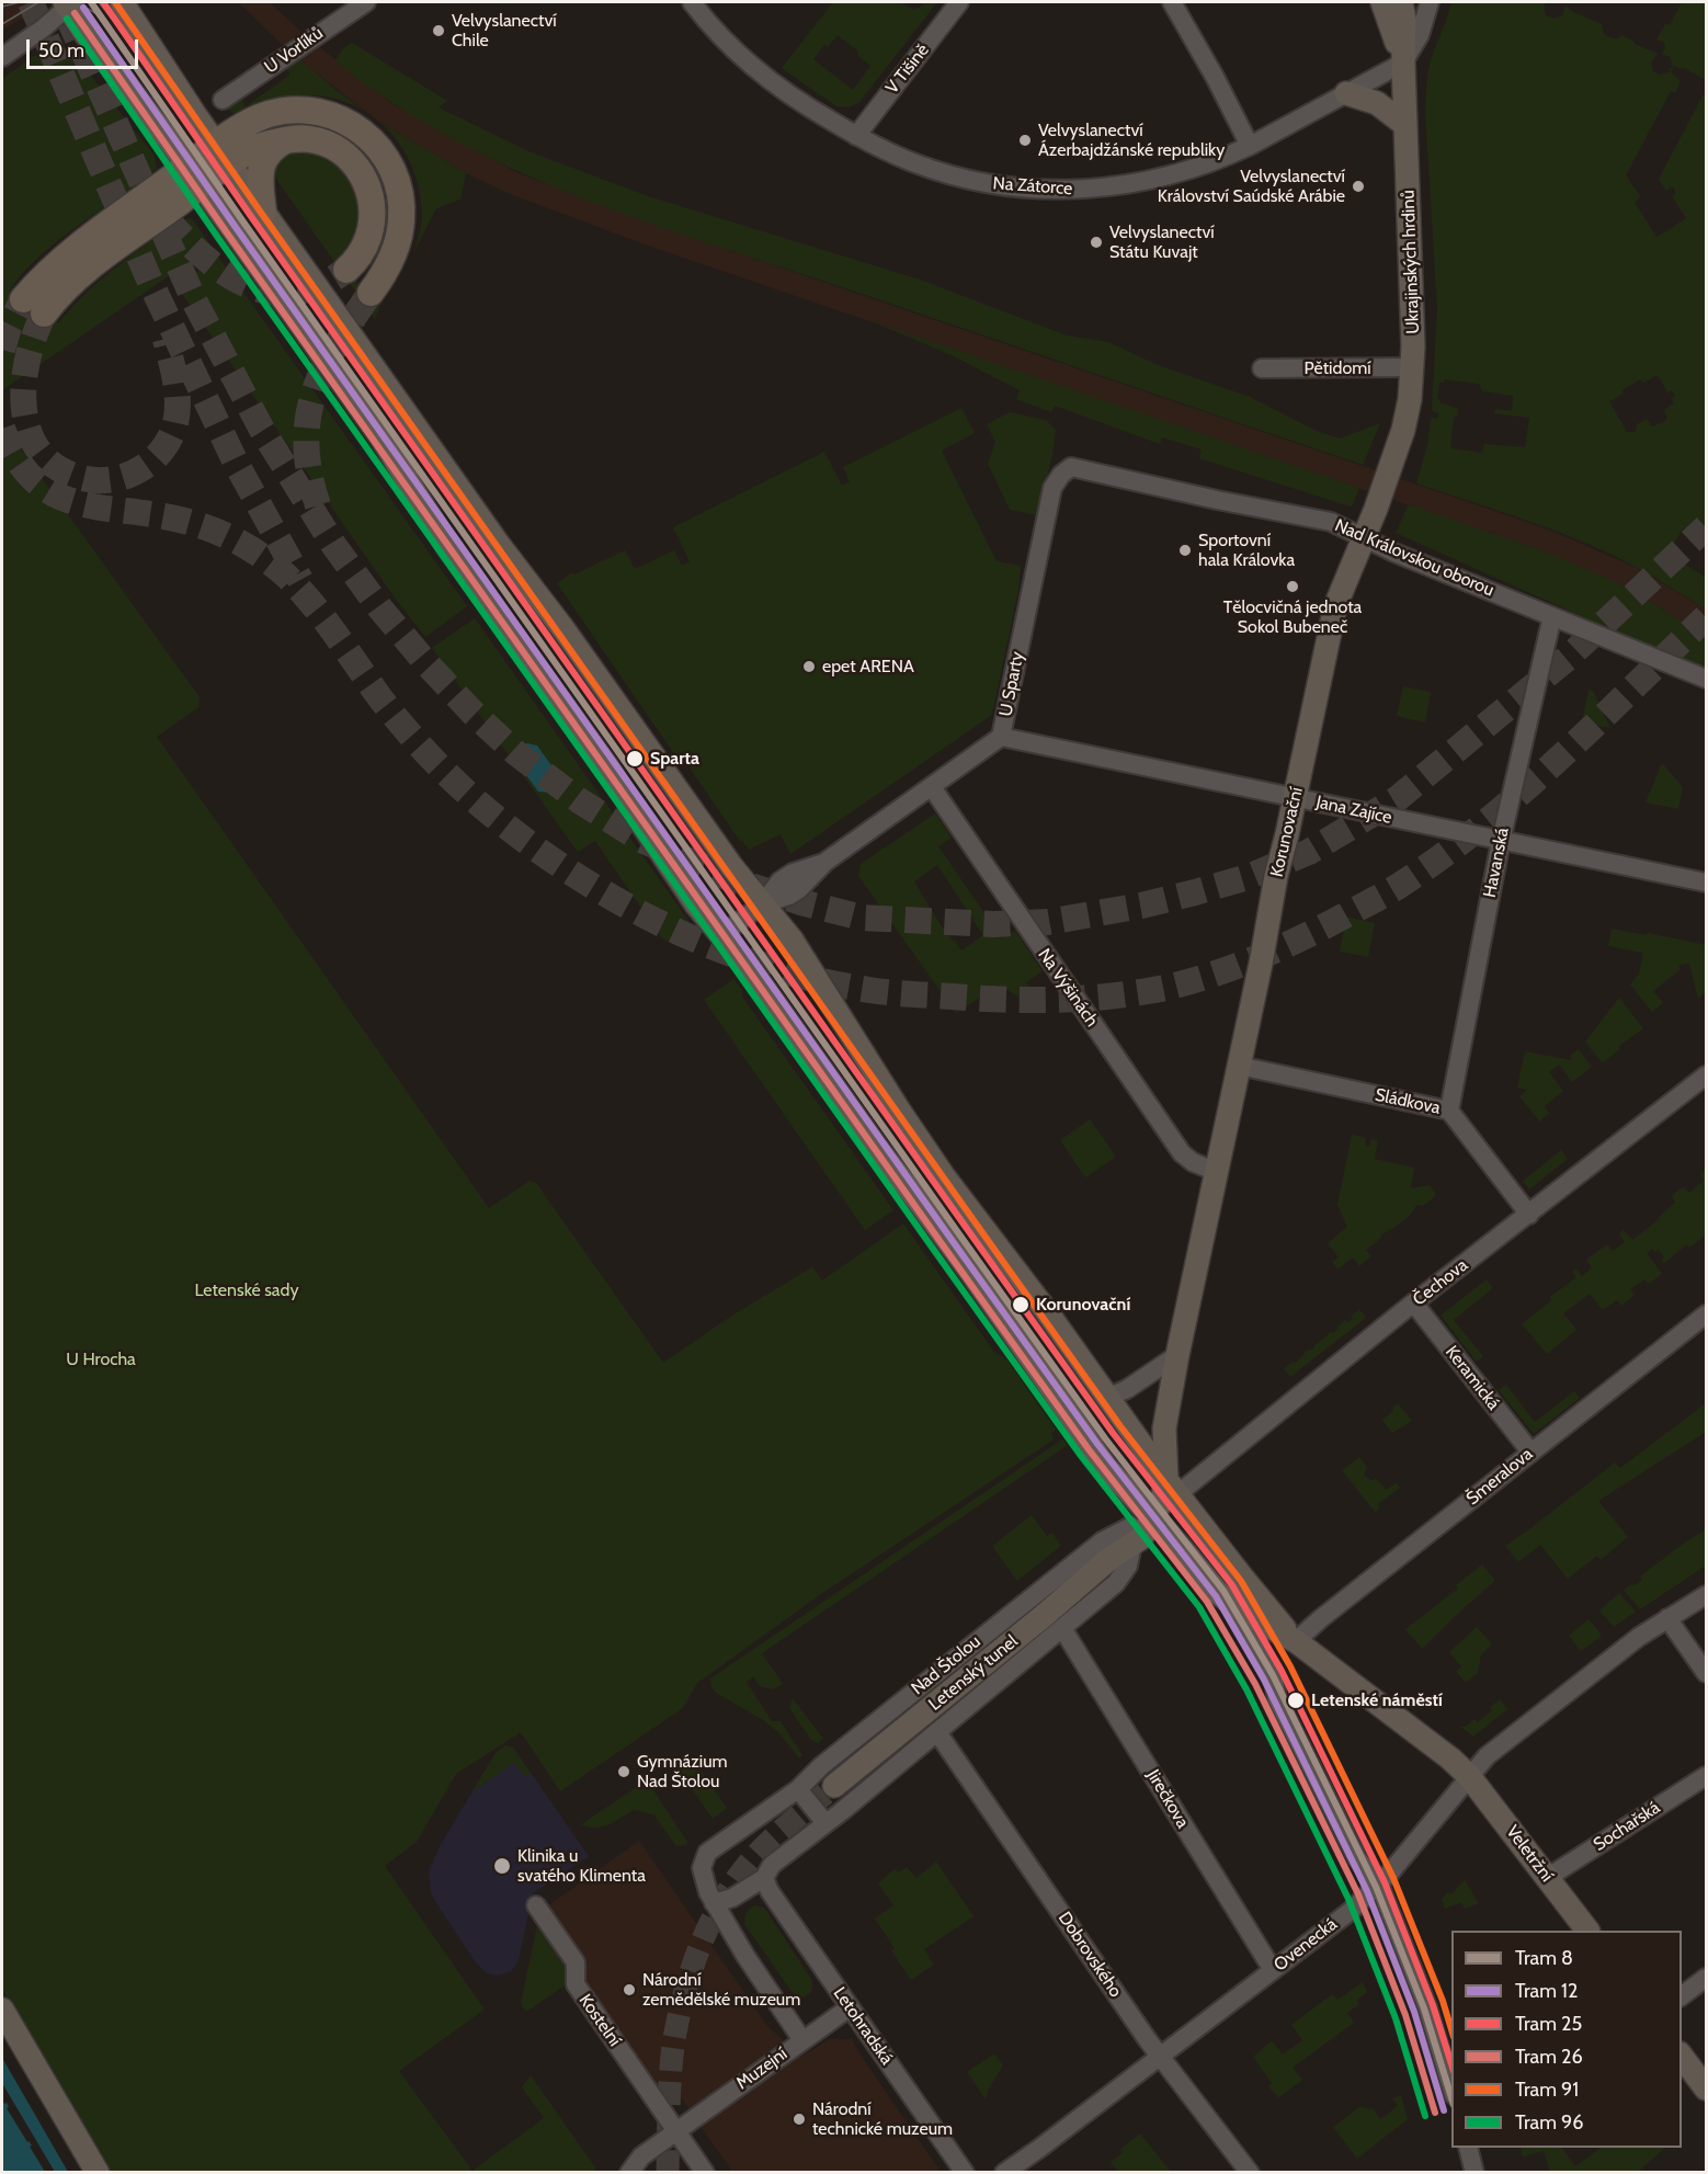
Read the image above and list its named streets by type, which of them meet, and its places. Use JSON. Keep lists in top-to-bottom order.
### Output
{
  "streets": {
    "main road": [
      "Ukrajinských hrdinů",
      "Korunovační",
      "Letenský tunel",
      "Veletržní"
    ],
    "street": [
      "U Vorlíků",
      "V Tišině",
      "Na Zátorce",
      "Pětidomí",
      "Nad Královskou oborou",
      "U Sparty",
      "Jana Zajíce",
      "Havanská",
      "Na Výšinách",
      "Sládkova",
      "Čechova",
      "Keramická",
      "Šmeralova",
      "Nad Štolou",
      "Jirečkova",
      "Sochařská",
      "Ovenecká",
      "Dobrovského",
      "Kostelní",
      "Letohradská",
      "Muzejní"
    ]
  },
  "crossings": [
    ["V Tišině", "Na Zátorce"],
    ["Na Zátorce", "Ukrajinských hrdinů"],
    ["Ukrajinských hrdinů", "Pětidomí"],
    ["Ukrajinských hrdinů", "Korunovační"],
    ["Nad Královskou oborou", "U Sparty"],
    ["Nad Královskou oborou", "Korunovační"],
    ["Nad Královskou oborou", "Havanská"],
    ["U Sparty", "Jana Zajíce"],
    ["U Sparty", "Na Výšinách"],
    ["Jana Zajíce", "Korunovační"],
    ["Jana Zajíce", "Havanská"],
    ["Korunovační", "Na Výšinách"],
    ["Korunovační", "Sládkova"],
    ["Korunovační", "Čechova"],
    ["Korunovační", "Nad Štolou"],
    ["Korunovační", "Letenský tunel"],
    ["Havanská", "Sládkova"],
    ["Sládkova", "Čechova"],
    ["Čechova", "Keramická"],
    ["Keramická", "Šmeralova"],
    ["Nad Štolou", "Letenský tunel"],
    ["Jirečkova", "Ovenecká"],
    ["Sochařská", "Veletržní"],
    ["Veletržní", "Ovenecká"],
    ["Ovenecká", "Dobrovského"],
    ["Kostelní", "Muzejní"],
    ["Letohradská", "Muzejní"]
  ],
  "parks": ["Letenské sady", "U Hrocha"],
  "places": [
    "Velvyslanectví Chile",
    "Velvyslanectví Ázerbajdžánské republiky",
    "Velvyslanectví Království Saúdské Arábie",
    "Velvyslanectví Státu Kuvajt",
    "Sportovní hala Královka",
    "Tělocvičná jednota Sokol Bubeneč",
    "epet ARENA",
    "Sparta",
    "Korunovační",
    "Letenské náměstí",
    "Gymnázium Nad Štolou",
    "Klinika u svatého Klimenta",
    "Národní zemědělské muzeum",
    "Národní technické muzeum"
  ],
  "lines": [
    "tram line 8",
    "tram line 25",
    "tram line 91",
    "tram line 12",
    "tram line 26",
    "tram line 96"
  ],
  "legend": [
    "Tram 8",
    "Tram 12",
    "Tram 25",
    "Tram 26",
    "Tram 91",
    "Tram 96"
  ],
  "scale_bar": "50 m"
}
